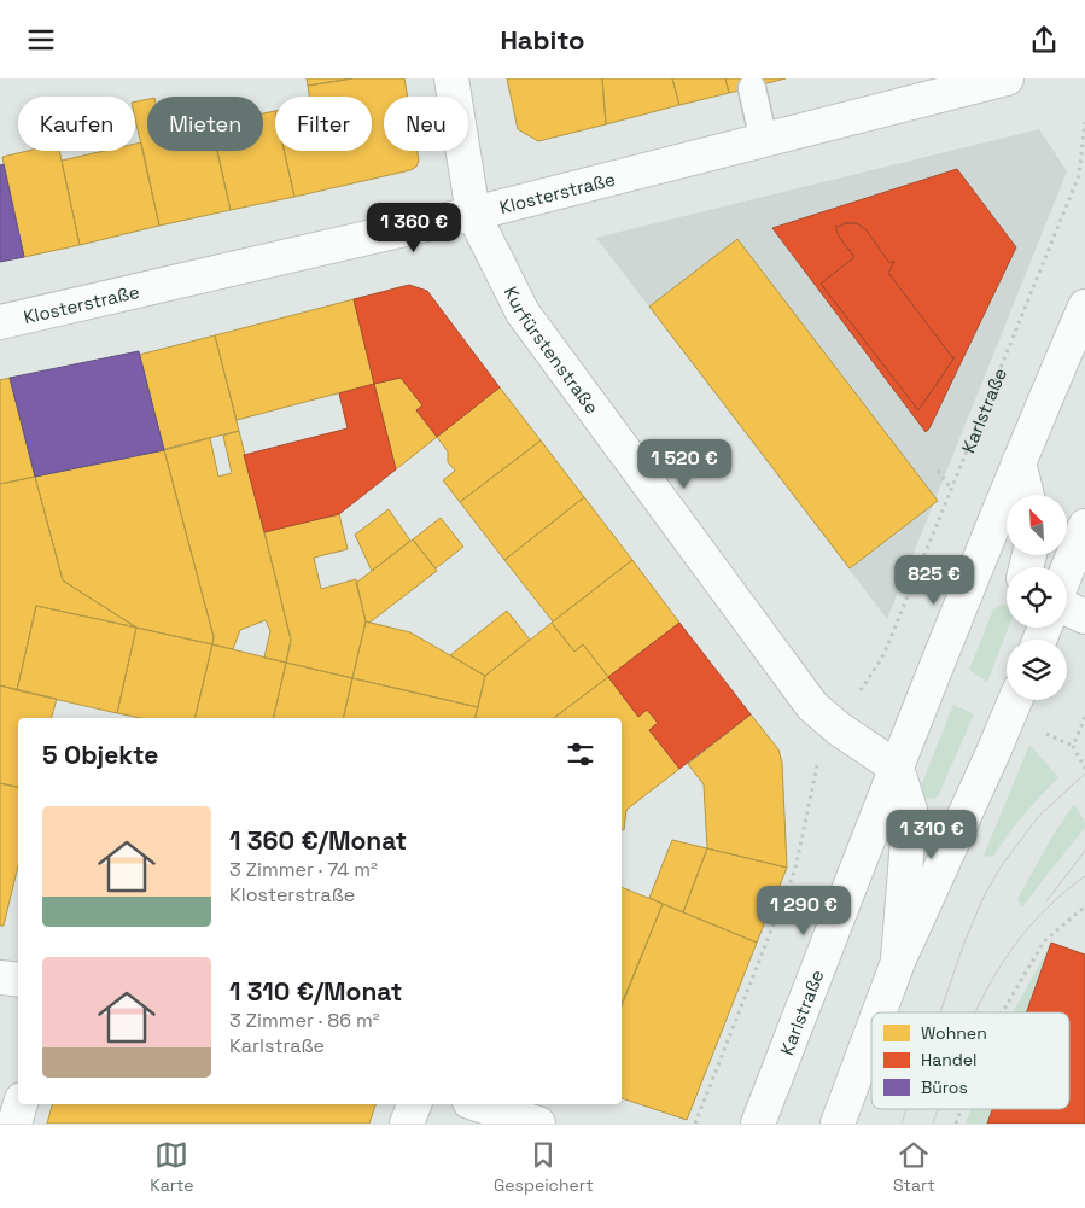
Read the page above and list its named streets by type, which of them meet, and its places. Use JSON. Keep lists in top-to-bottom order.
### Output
{
  "streets": {
    "street": ["Klosterstraße", "Kurfürstenstraße", "Karlstraße"]
  },
  "crossings": [
    ["Klosterstraße", "Kurfürstenstraße"],
    ["Kurfürstenstraße", "Karlstraße"]
  ],
  "legend": ["Wohnen", "Handel", "Büros"],
  "north": "top left",
  "page": {
    "header": "Habito",
    "chip": [
      "Kaufen",
      "Mieten",
      "Filter",
      "Neu"
    ],
    "price": [
      "1 360 €",
      "1 520 €",
      "825 €",
      "1 310 €",
      "1 290 €"
    ],
    "heading": "5 Objekte",
    "list": [
      {
        "name": "1 360 €/Monat",
        "note": "3 Zimmer · 74 m² · Klosterstraße"
      },
      {
        "name": "1 310 €/Monat",
        "note": "3 Zimmer · 86 m² · Karlstraße"
      }
    ],
    "tabs": ["Karte", "Gespeichert", "Start"]
  }
}
